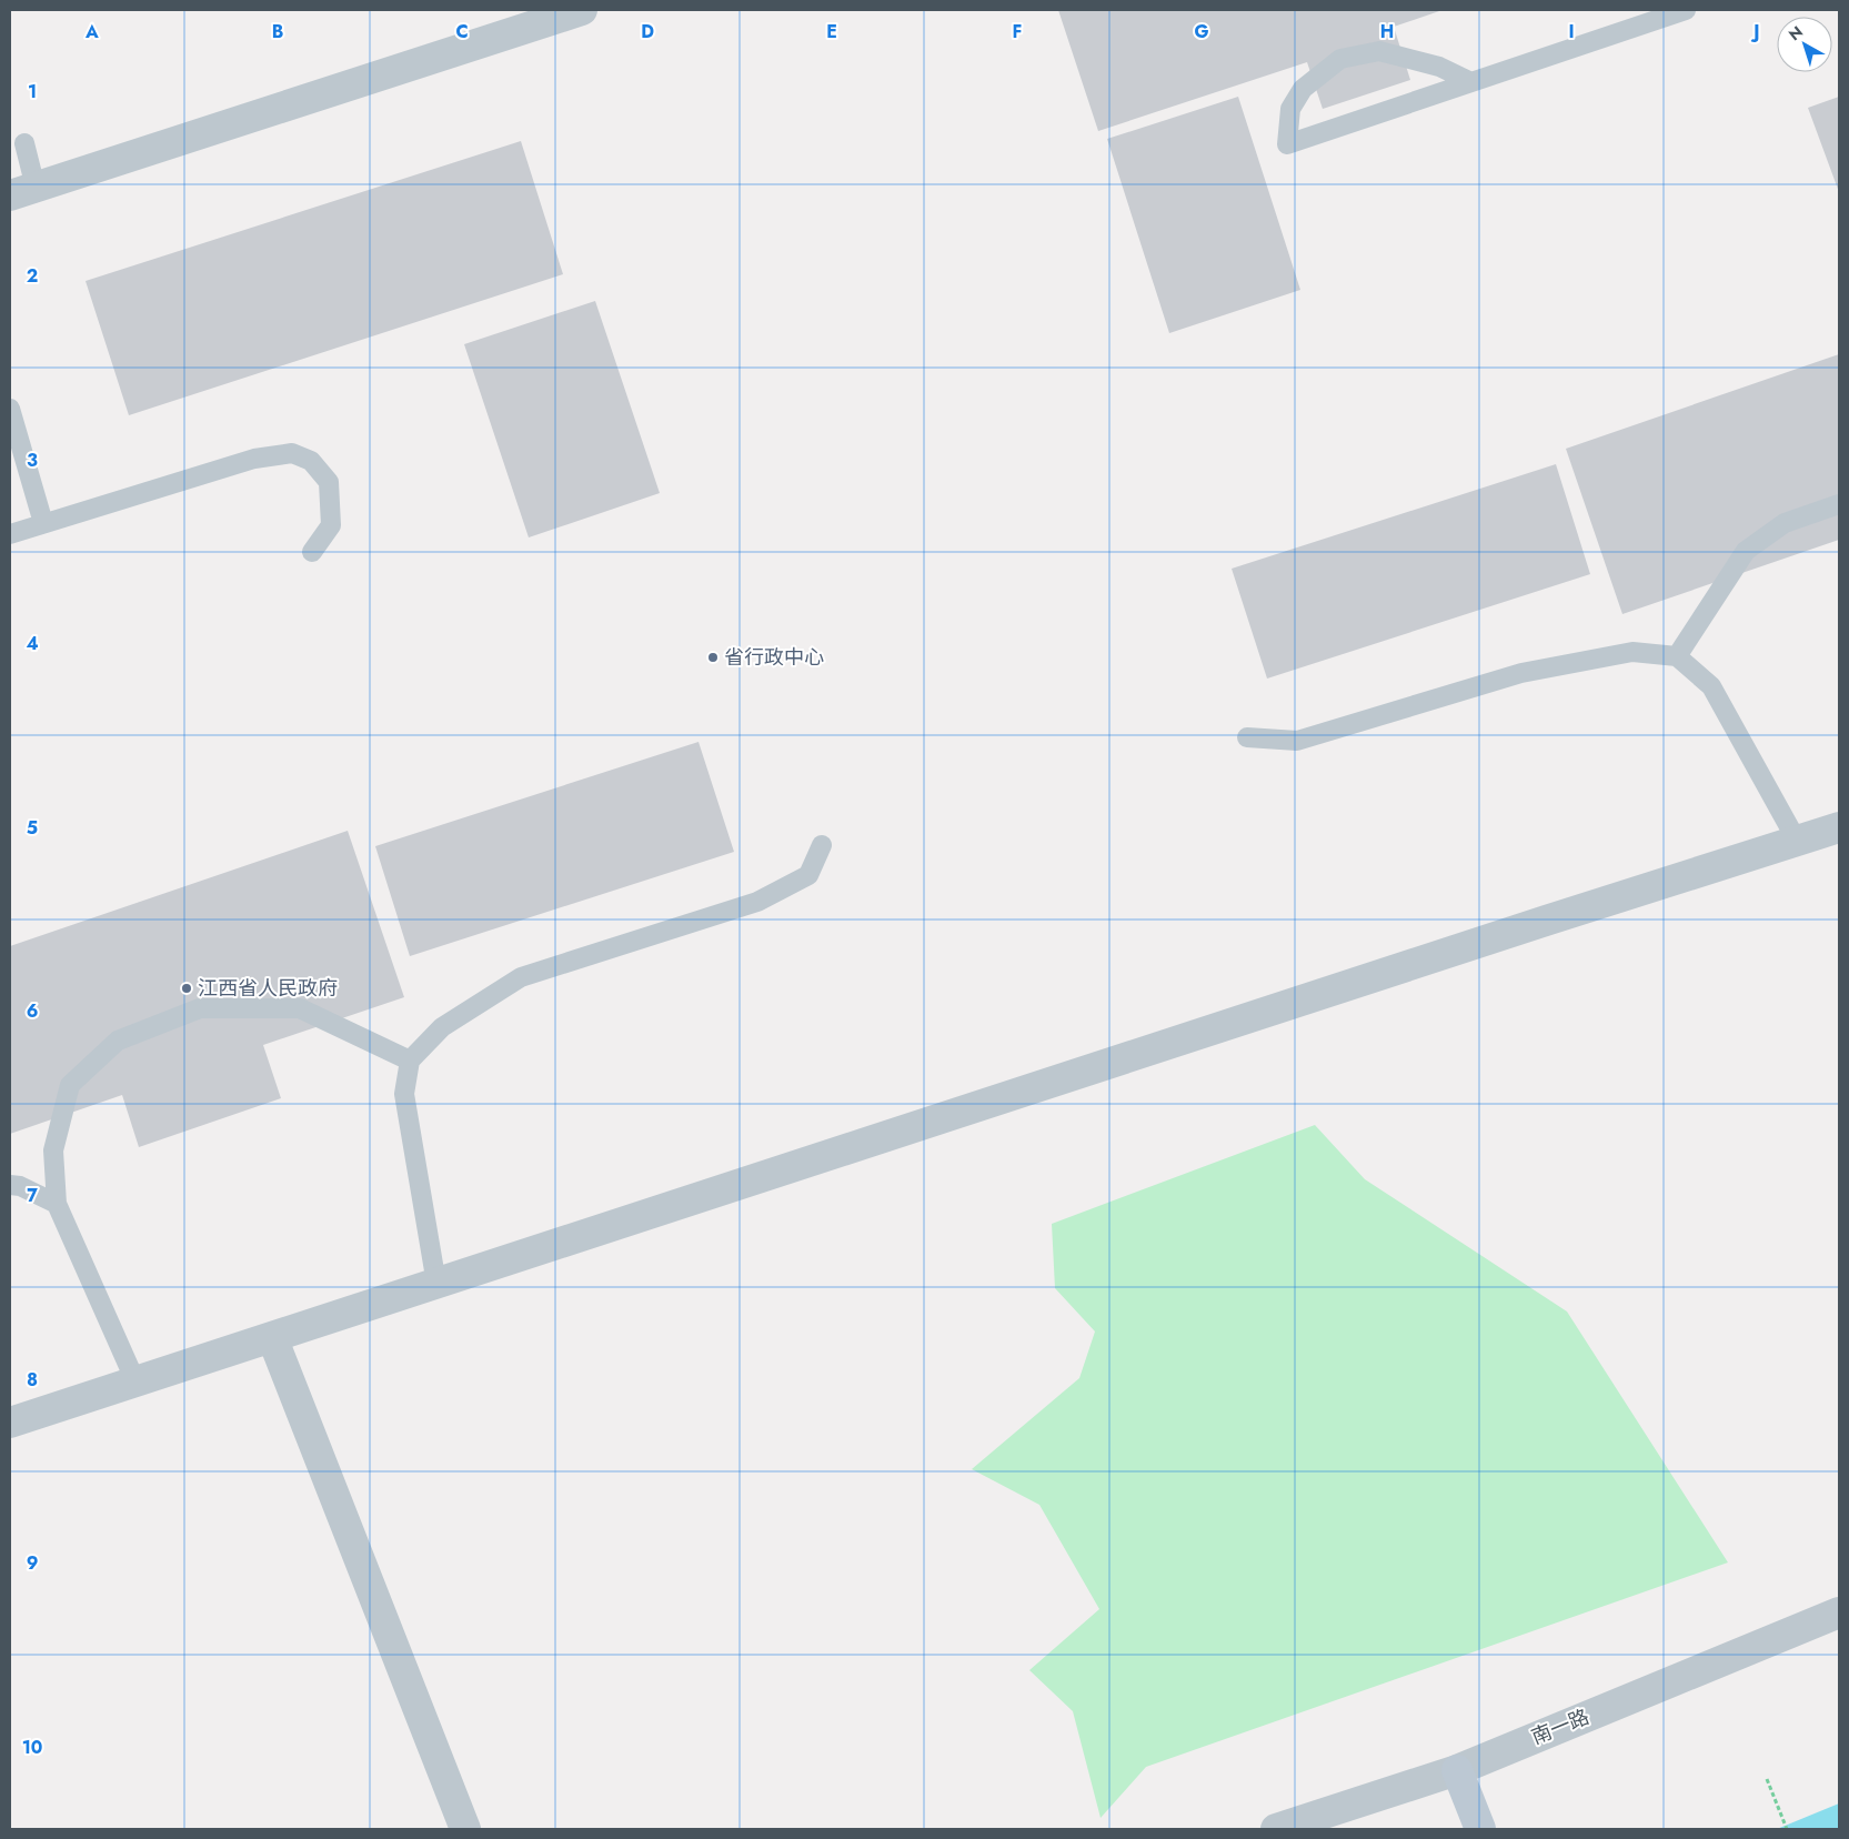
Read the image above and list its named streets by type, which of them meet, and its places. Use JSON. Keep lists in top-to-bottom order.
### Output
{
  "streets": {
    "street": ["南一路"]
  },
  "places": ["省行政中心", "江西省人民政府"],
  "north": "top left",
  "grid": {
    "columns": [
      "A",
      "B",
      "C",
      "D",
      "E",
      "F",
      "G",
      "H",
      "I",
      "J"
    ],
    "rows": [
      "1",
      "2",
      "3",
      "4",
      "5",
      "6",
      "7",
      "8",
      "9",
      "10"
    ]
  }
}
